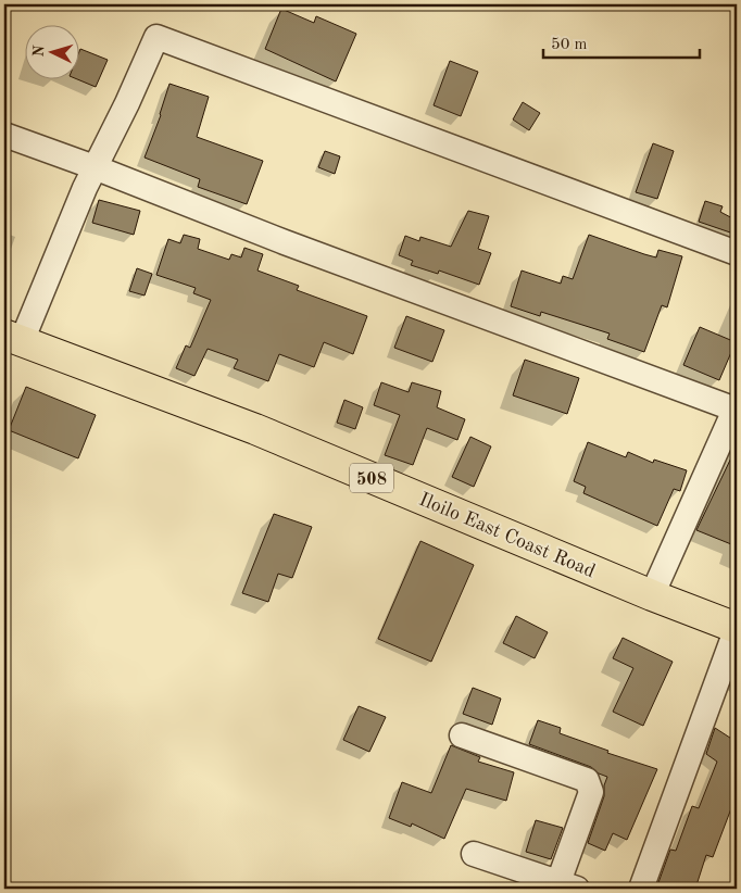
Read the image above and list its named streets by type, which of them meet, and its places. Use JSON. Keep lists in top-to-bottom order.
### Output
{
  "streets": {
    "main road": ["508", "Iloilo East Coast Road"]
  },
  "scale_bar": "50 m",
  "north": "left"
}
